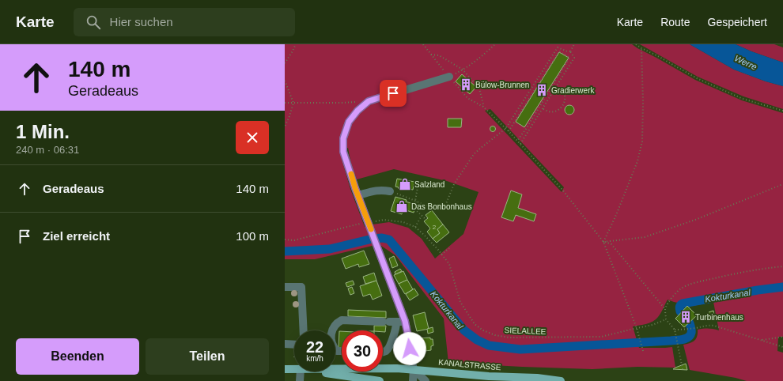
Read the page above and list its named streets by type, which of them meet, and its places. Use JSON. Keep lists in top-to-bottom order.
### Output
{
  "streets": {
    "main road": ["KANALSTRASSE"],
    "path": ["SIELALLEE"]
  },
  "water": ["Werre", "Kokturkanal"],
  "places": {
    "building": ["Bülow-Brunnen", "Gradierwerk", "Turbinenhaus"],
    "shop": ["Salzland", "Das Bonbonhaus"]
  },
  "house_numbers": ["2"],
  "page": {
    "header": "Karte",
    "search": "Hier suchen",
    "nav": ["Karte", "Route", "Gespeichert"],
    "turn": ["140 m", "Geradeaus"],
    "heading": ["1 Min.", "240 m · 06:31"],
    "list": [
      {
        "name": "Geradeaus",
        "value": "140 m"
      },
      {
        "name": "Ziel erreicht",
        "value": "100 m"
      }
    ],
    "speed": "22 km/h",
    "limit": "30",
    "buttons": ["Beenden", "Teilen"]
  }
}
